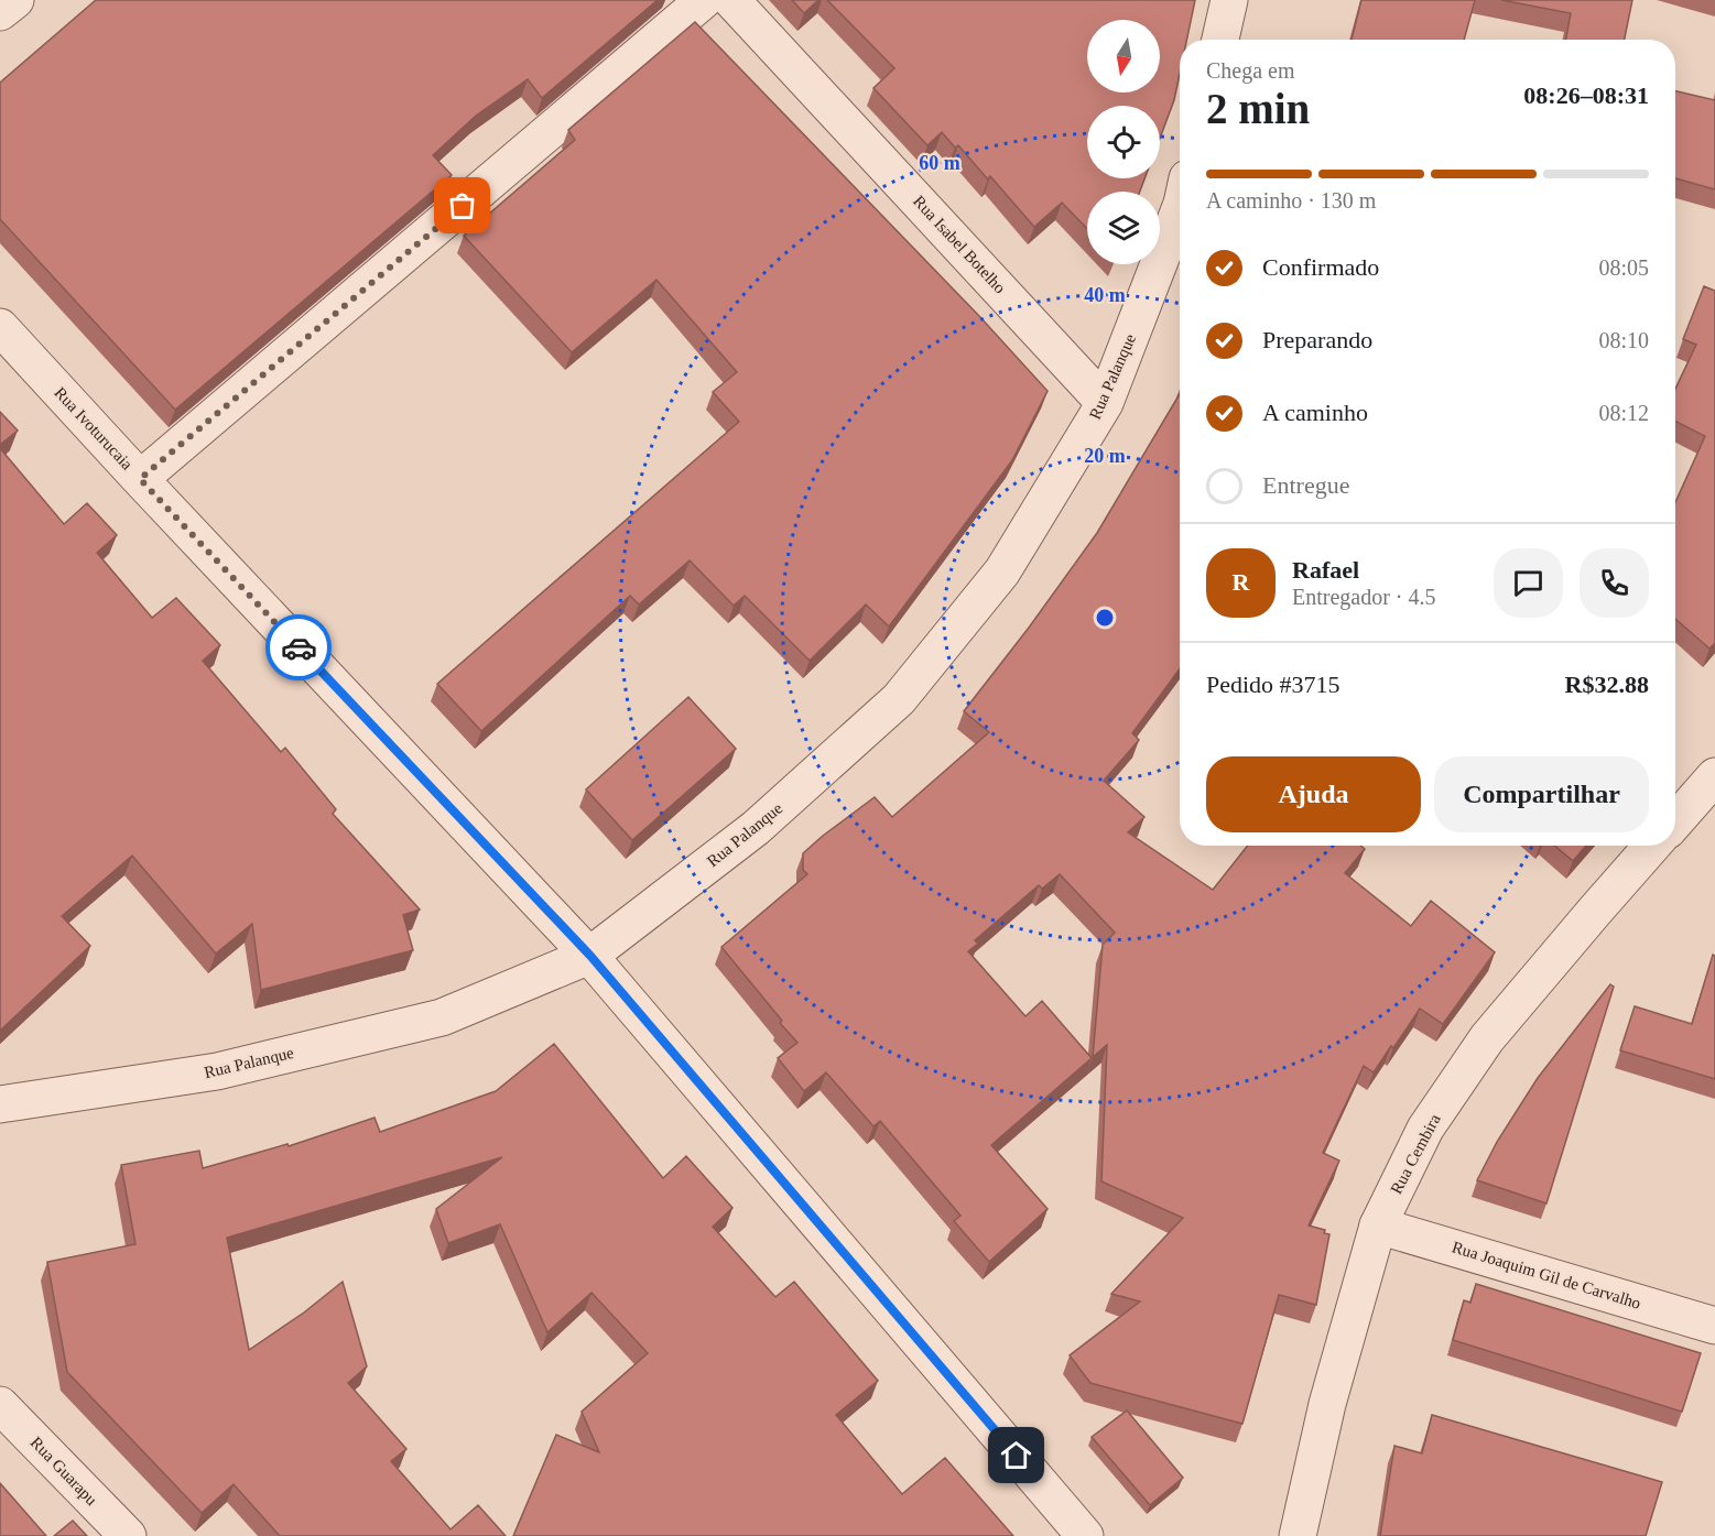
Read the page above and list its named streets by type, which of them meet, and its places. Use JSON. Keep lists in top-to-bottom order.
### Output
{
  "streets": {
    "street": [
      "Rua Isabel Botelho",
      "Rua Palanque",
      "Rua Ivoturucaia",
      "Rua Cembira",
      "Rua Joaquim Gil de Carvalho",
      "Rua Guarapu"
    ]
  },
  "crossings": [
    ["Rua Isabel Botelho", "Rua Palanque"],
    ["Rua Palanque", "Rua Ivoturucaia"],
    ["Rua Cembira", "Rua Joaquim Gil de Carvalho"]
  ],
  "north": "bottom",
  "page": {
    "heading": ["2 min", "Chega em", "08:26–08:31"],
    "panel": [
      "Rafael",
      "Entregador · 4.5",
      "Pedido #3715",
      "R$32.88"
    ],
    "bar": "A caminho · 130 m",
    "list": [
      ["Confirmado", "08:05"],
      ["Preparando", "08:10"],
      ["A caminho", "08:12"],
      "Entregue"
    ],
    "round": "R",
    "buttons": ["Ajuda", "Compartilhar"]
  },
  "rings": ["60 m", "40 m", "20 m"]
}
